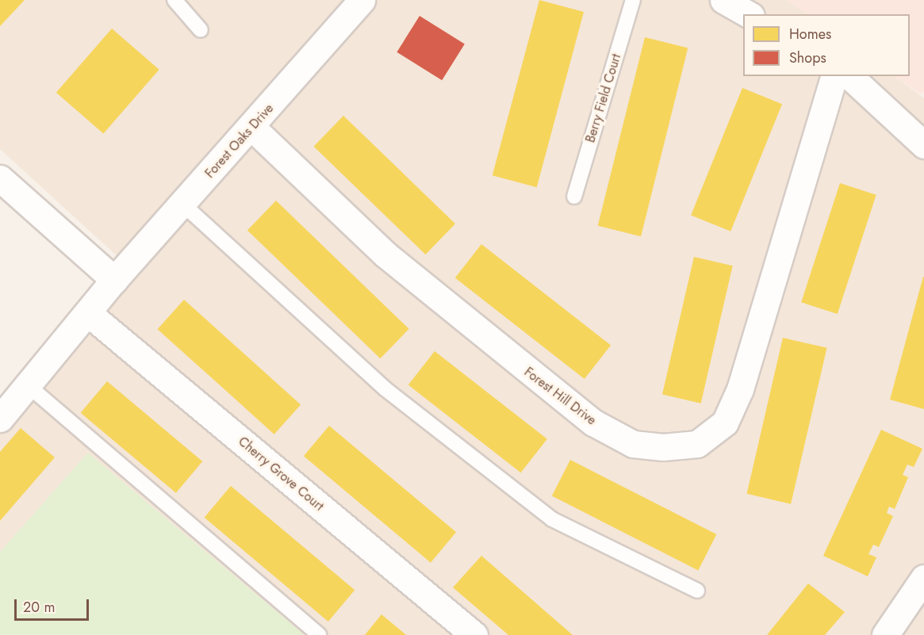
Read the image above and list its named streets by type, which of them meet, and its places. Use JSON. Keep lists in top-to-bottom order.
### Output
{
  "streets": {
    "street": ["Forest Oaks Drive", "Forest Hill Drive", "Cherry Grove Court"],
    "lane": ["Berry Field Court"]
  },
  "crossings": [
    ["Forest Oaks Drive", "Forest Hill Drive"],
    ["Forest Oaks Drive", "Cherry Grove Court"]
  ],
  "legend": ["Homes", "Shops"],
  "scale_bar": "20 m"
}
